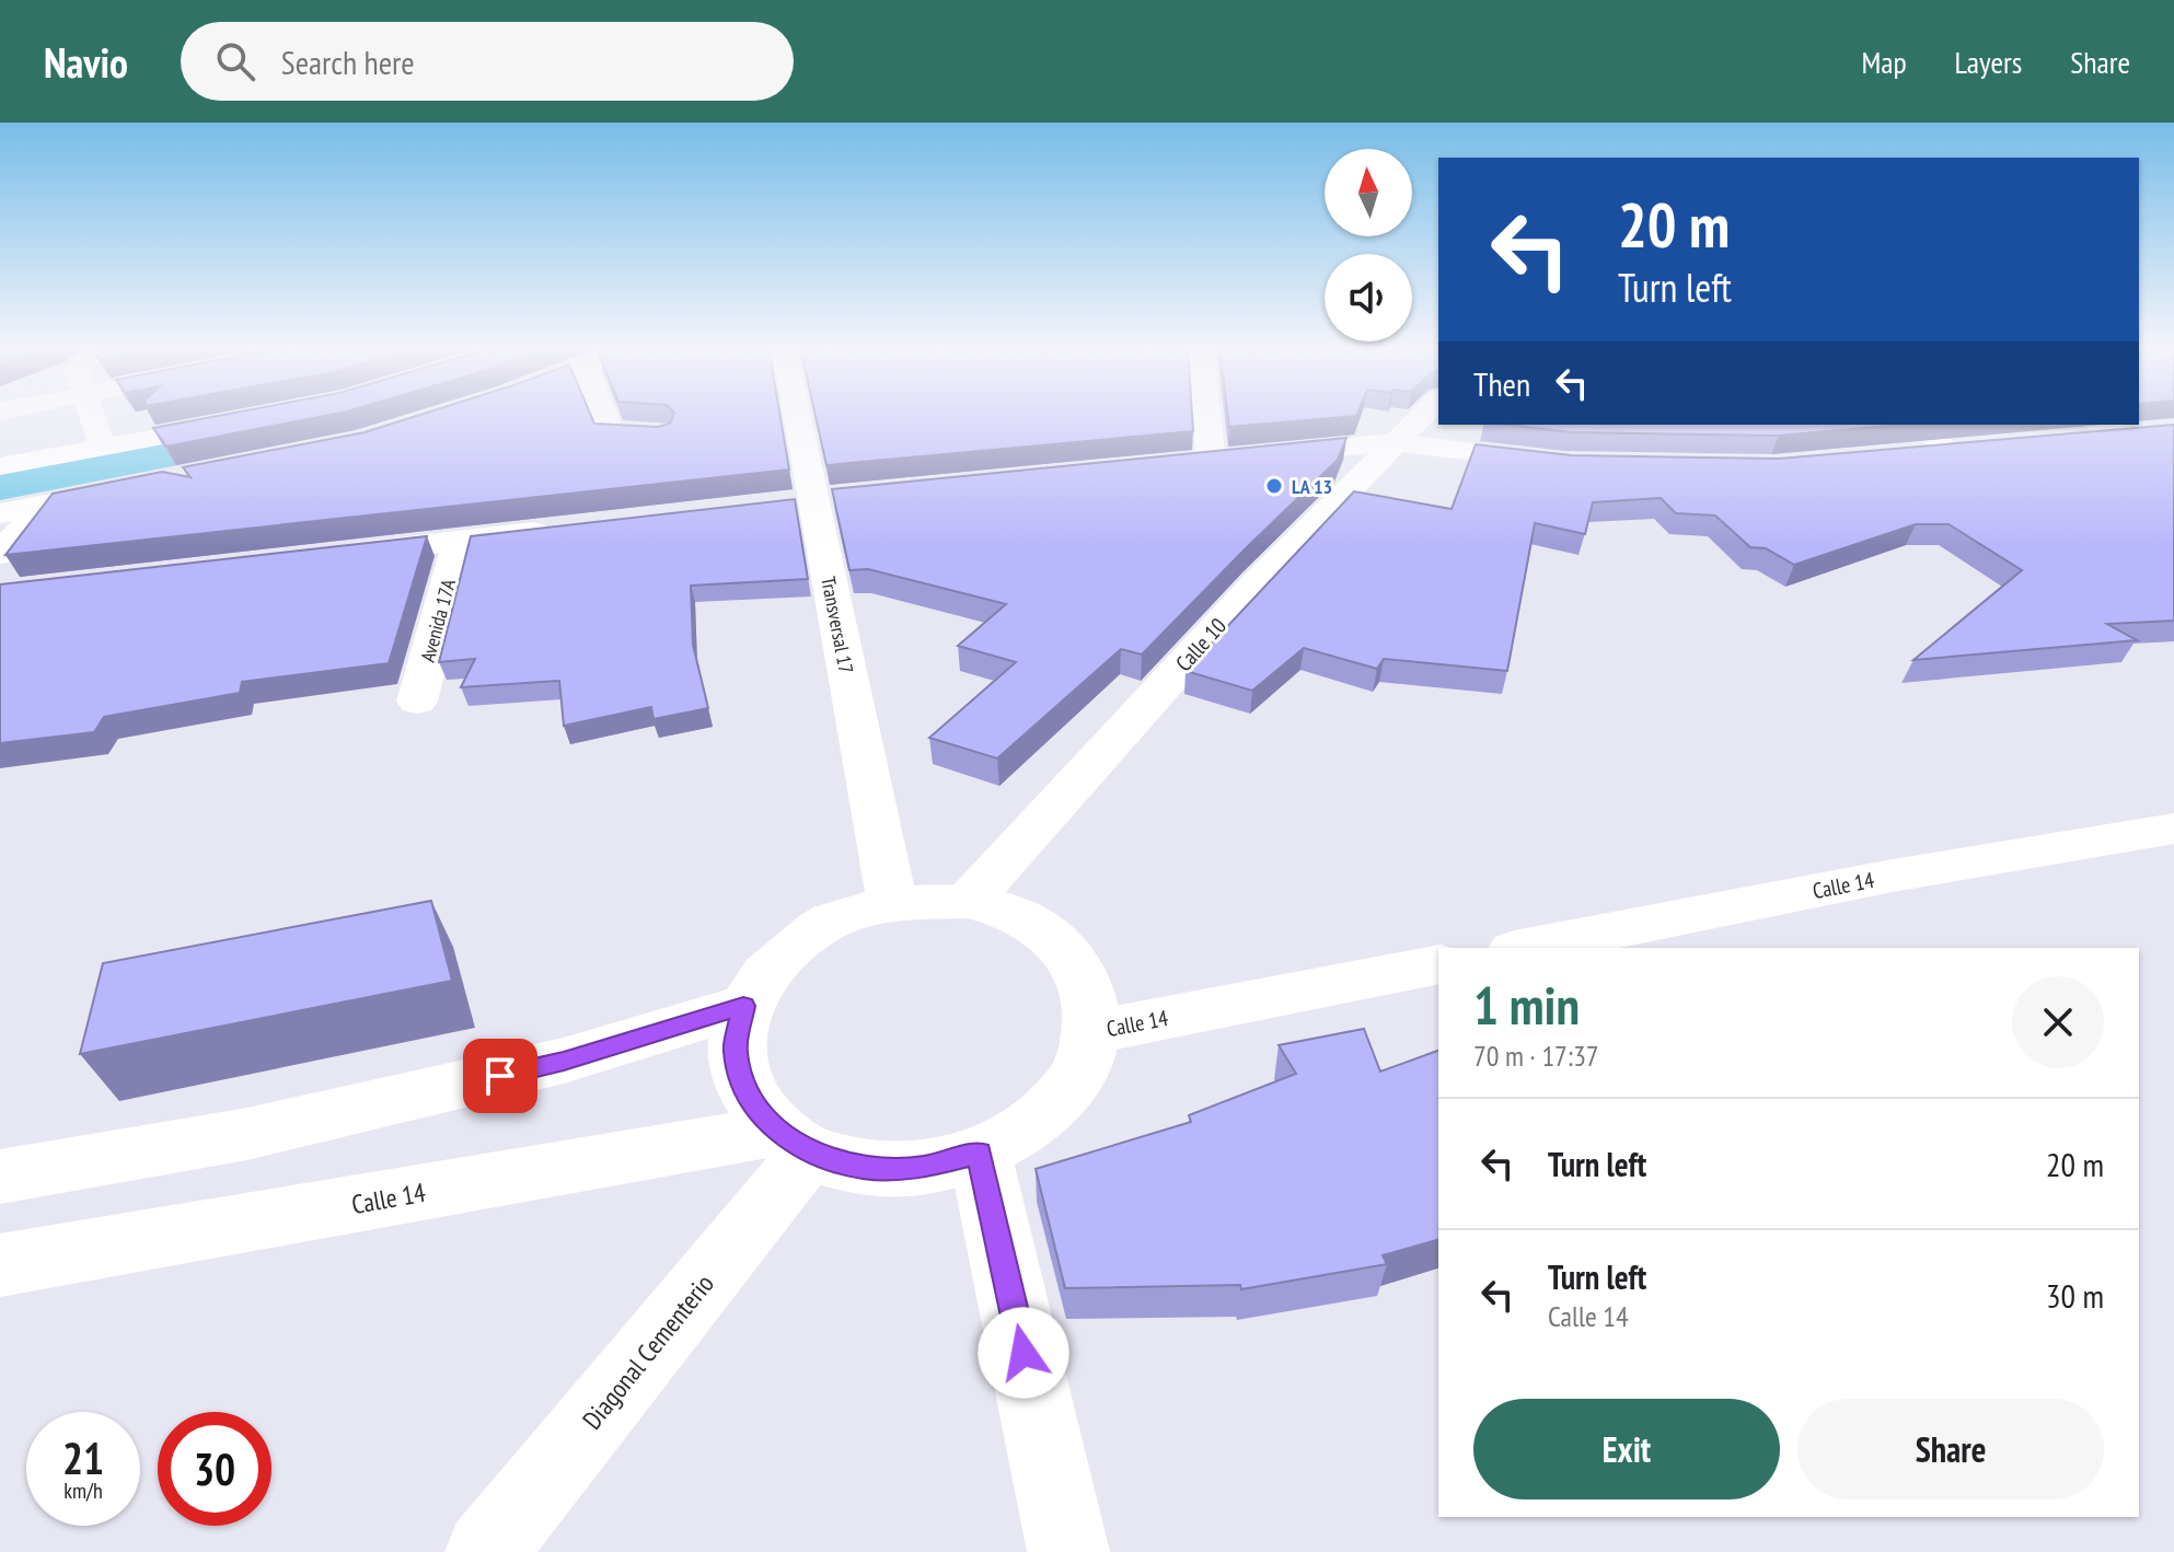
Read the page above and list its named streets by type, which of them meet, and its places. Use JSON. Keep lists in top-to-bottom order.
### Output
{
  "streets": {
    "street": [
      "Avenida 17A",
      "Transversal 17",
      "Calle 10",
      "Calle 14",
      "Diagonal Cementerio"
    ]
  },
  "crossings": [
    ["Calle 14", "Diagonal Cementerio"]
  ],
  "places": ["LA 13"],
  "north": "top",
  "page": {
    "header": "Navio",
    "search": "Search here",
    "nav": ["Map", "Layers", "Share"],
    "turn": ["20 m", "Turn left"],
    "then": "Then",
    "heading": ["1 min", "70 m · 17:37"],
    "list": [
      {
        "name": "Turn left",
        "value": "20 m"
      },
      {
        "name": "Turn left",
        "note": "Calle 14",
        "value": "30 m"
      }
    ],
    "buttons": ["Exit", "Share"],
    "speed": "21 km/h",
    "limit": "30"
  }
}
